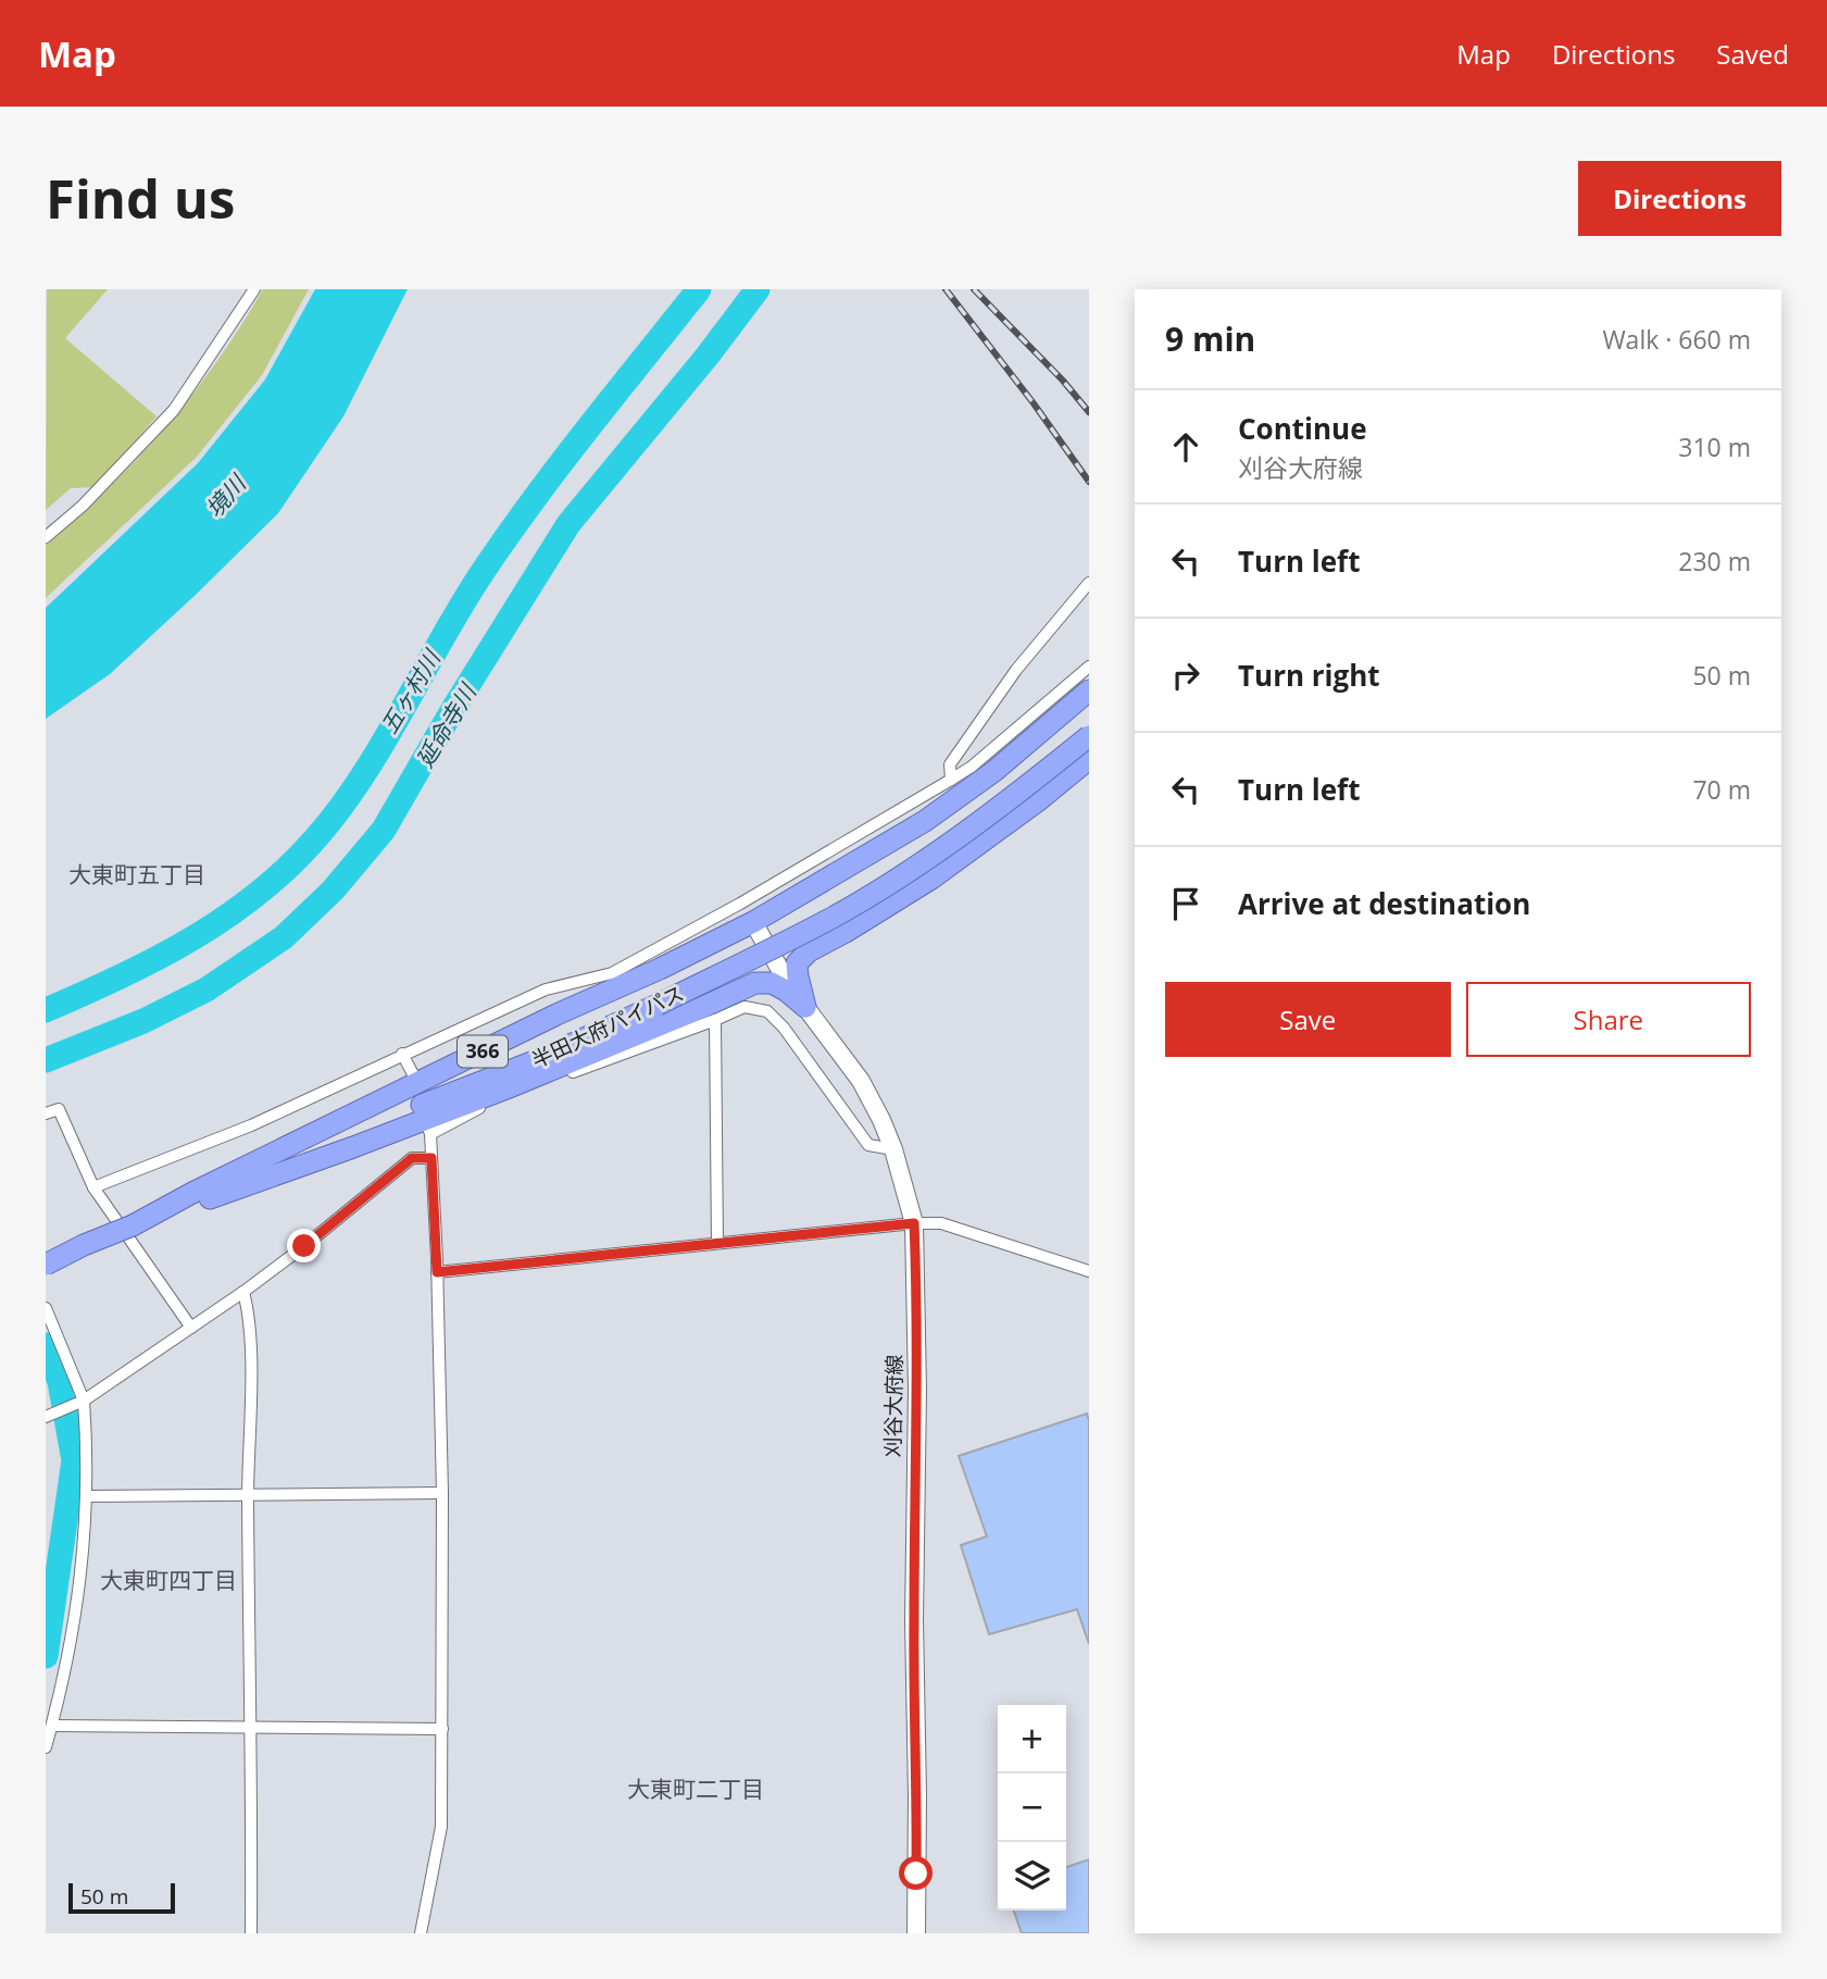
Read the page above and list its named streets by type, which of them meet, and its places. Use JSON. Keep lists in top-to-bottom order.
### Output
{
  "streets": {
    "highway": ["半田大府パイパス", "366"],
    "main road": ["刈谷大府線"]
  },
  "crossings": [
    ["半田大府パイパス", "366"],
    ["366", "刈谷大府線"]
  ],
  "districts": ["大東町五丁目", "大東町四丁目", "大東町二丁目"],
  "water": ["境川", "五ヶ村川", "延命寺川"],
  "scale_bar": "50 m",
  "page": {
    "header": "Map",
    "nav": ["Map", "Directions", "Saved"],
    "buttons": [
      "Directions",
      ["Save", "Share"]
    ],
    "title": "Find us",
    "heading": ["9 min", "Walk · 660 m"],
    "list": [
      ["Continue", "刈谷大府線", "310 m"],
      ["Turn left", "230 m"],
      ["Turn right", "50 m"],
      ["Turn left", "70 m"],
      "Arrive at destination"
    ],
    "map_buttons": ["+", "−"],
    "scale": "50 m"
  }
}
